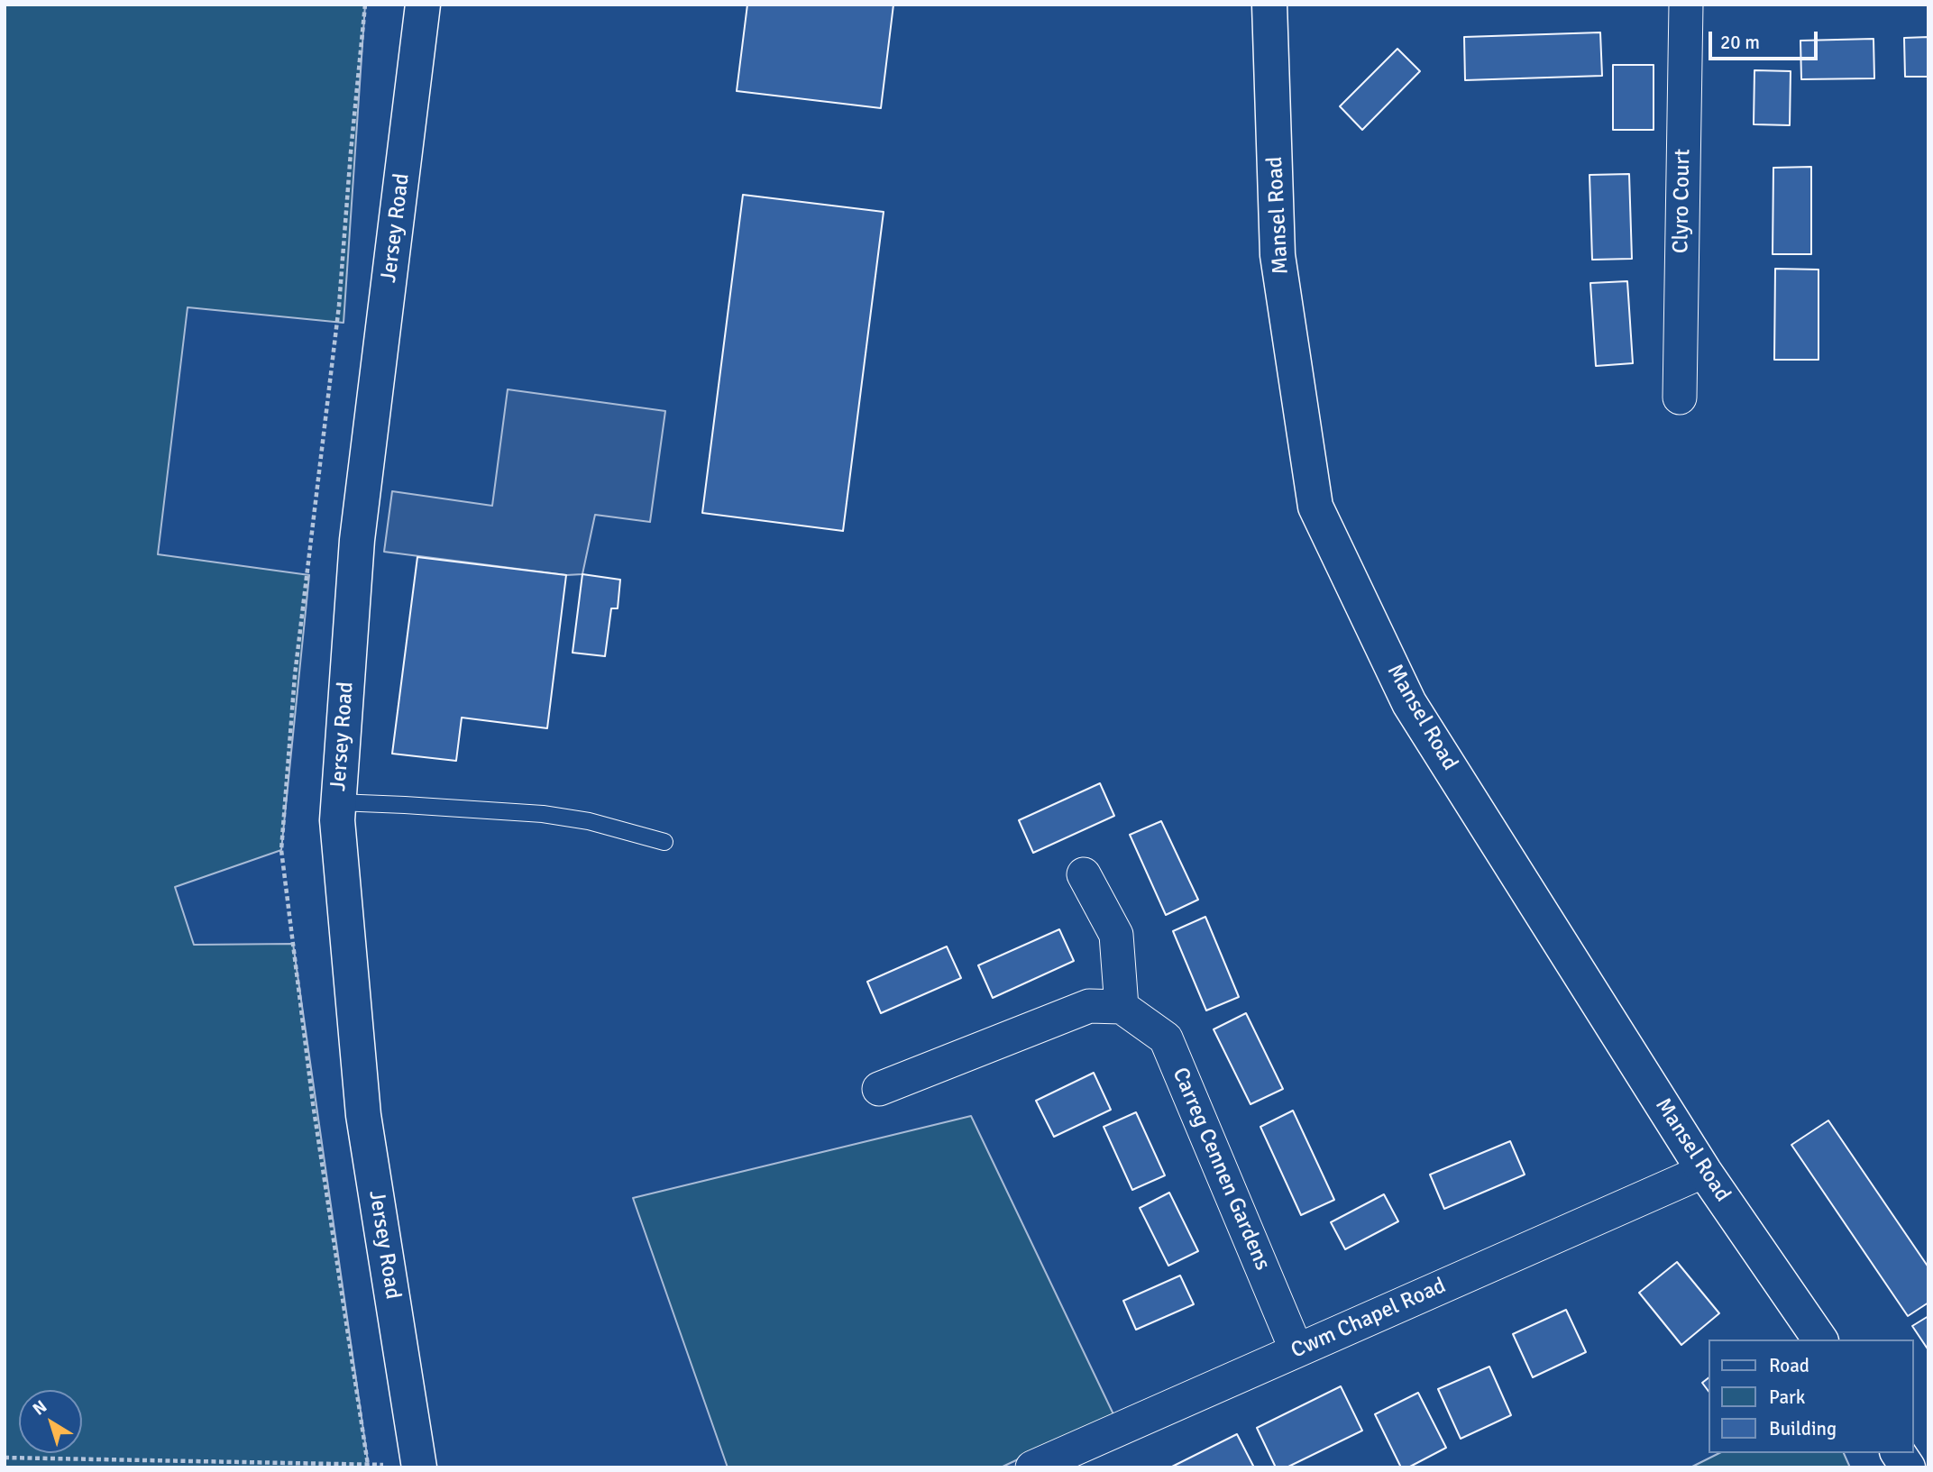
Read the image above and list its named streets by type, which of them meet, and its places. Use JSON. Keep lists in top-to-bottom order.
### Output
{
  "streets": {
    "street": [
      "Clyro Court",
      "Mansel Road",
      "Jersey Road",
      "Carreg Cennen Gardens",
      "Cwm Chapel Road"
    ]
  },
  "crossings": [
    ["Mansel Road", "Cwm Chapel Road"],
    ["Carreg Cennen Gardens", "Cwm Chapel Road"]
  ],
  "legend": ["Road", "Park", "Building"],
  "scale_bar": "20 m",
  "north": "top left"
}
